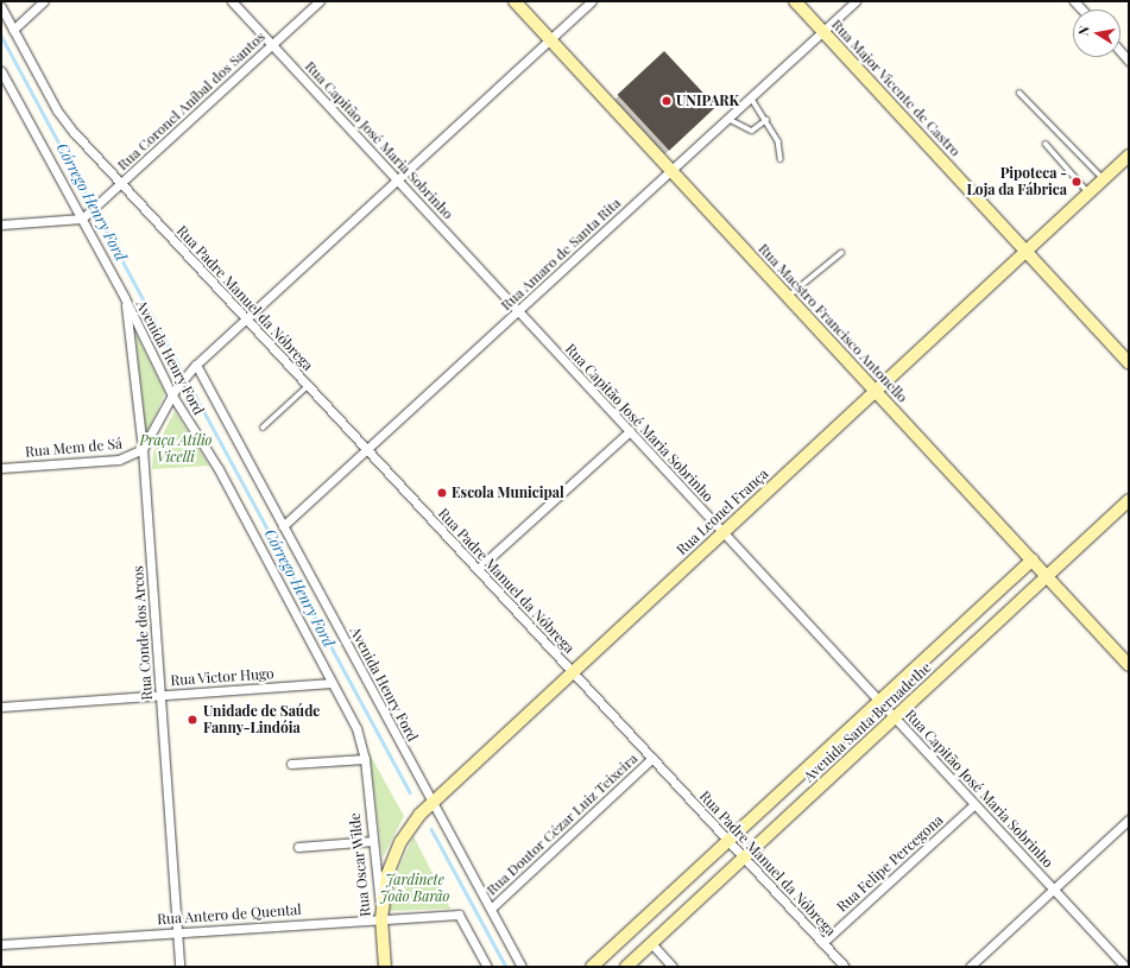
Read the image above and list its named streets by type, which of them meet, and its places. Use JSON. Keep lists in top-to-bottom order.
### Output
{
  "streets": {
    "main road": [
      "Rua Major Vicente de Castro",
      "Rua Maestro Francisco Antonello",
      "Rua Leonel França",
      "Avenida Santa Bernadethe",
      "Rua Oscar Wilde"
    ],
    "street": [
      "Rua Coronel Aníbal dos Santos",
      "Rua Capitão José Maria Sobrinho",
      "Rua Amaro de Santa Rita",
      "Rua Padre Manuel da Nóbrega",
      "Avenida Henry Ford",
      "Rua Mem de Sá",
      "Rua Conde dos Arcos",
      "Rua Victor Hugo",
      "Rua Doutor Cézar Luiz Teixeira",
      "Rua Felipe Percegona",
      "Rua Antero de Quental"
    ]
  },
  "crossings": [
    ["Rua Major Vicente de Castro", "Rua Amaro de Santa Rita"],
    ["Rua Major Vicente de Castro", "Rua Leonel França"],
    ["Rua Coronel Aníbal dos Santos", "Rua Capitão José Maria Sobrinho"],
    ["Rua Coronel Aníbal dos Santos", "Rua Padre Manuel da Nóbrega"],
    ["Rua Coronel Aníbal dos Santos", "Avenida Henry Ford"],
    ["Rua Capitão José Maria Sobrinho", "Rua Amaro de Santa Rita"],
    ["Rua Capitão José Maria Sobrinho", "Rua Mem de Sá"],
    ["Rua Capitão José Maria Sobrinho", "Rua Leonel França"],
    ["Rua Capitão José Maria Sobrinho", "Avenida Santa Bernadethe"],
    ["Rua Capitão José Maria Sobrinho", "Rua Felipe Percegona"],
    ["Rua Amaro de Santa Rita", "Rua Padre Manuel da Nóbrega"],
    ["Rua Amaro de Santa Rita", "Rua Maestro Francisco Antonello"],
    ["Rua Amaro de Santa Rita", "Avenida Henry Ford"],
    ["Rua Padre Manuel da Nóbrega", "Rua Mem de Sá"],
    ["Rua Padre Manuel da Nóbrega", "Rua Leonel França"],
    ["Rua Padre Manuel da Nóbrega", "Avenida Santa Bernadethe"],
    ["Rua Padre Manuel da Nóbrega", "Rua Doutor Cézar Luiz Teixeira"],
    ["Rua Padre Manuel da Nóbrega", "Rua Felipe Percegona"],
    ["Rua Maestro Francisco Antonello", "Rua Mem de Sá"],
    ["Rua Maestro Francisco Antonello", "Rua Leonel França"],
    ["Rua Maestro Francisco Antonello", "Avenida Santa Bernadethe"],
    ["Avenida Henry Ford", "Rua Mem de Sá"],
    ["Avenida Henry Ford", "Rua Leonel França"],
    ["Avenida Henry Ford", "Rua Conde dos Arcos"],
    ["Avenida Henry Ford", "Rua Victor Hugo"],
    ["Avenida Henry Ford", "Rua Doutor Cézar Luiz Teixeira"],
    ["Avenida Henry Ford", "Rua Oscar Wilde"],
    ["Rua Mem de Sá", "Rua Conde dos Arcos"],
    ["Rua Leonel França", "Rua Oscar Wilde"],
    ["Rua Leonel França", "Rua Antero de Quental"],
    ["Rua Conde dos Arcos", "Rua Victor Hugo"],
    ["Rua Conde dos Arcos", "Rua Antero de Quental"],
    ["Rua Oscar Wilde", "Rua Antero de Quental"]
  ],
  "water": ["Córrego Henry Ford"],
  "parks": ["Praça Atílio Vicelli", "Jardinete João Barão"],
  "places": [
    "UNIPARK",
    "Pipoteca - Loja da Fábrica",
    "Escola Municipal",
    "Unidade de Saúde Fanny-Lindóia"
  ],
  "north": "left"
}
